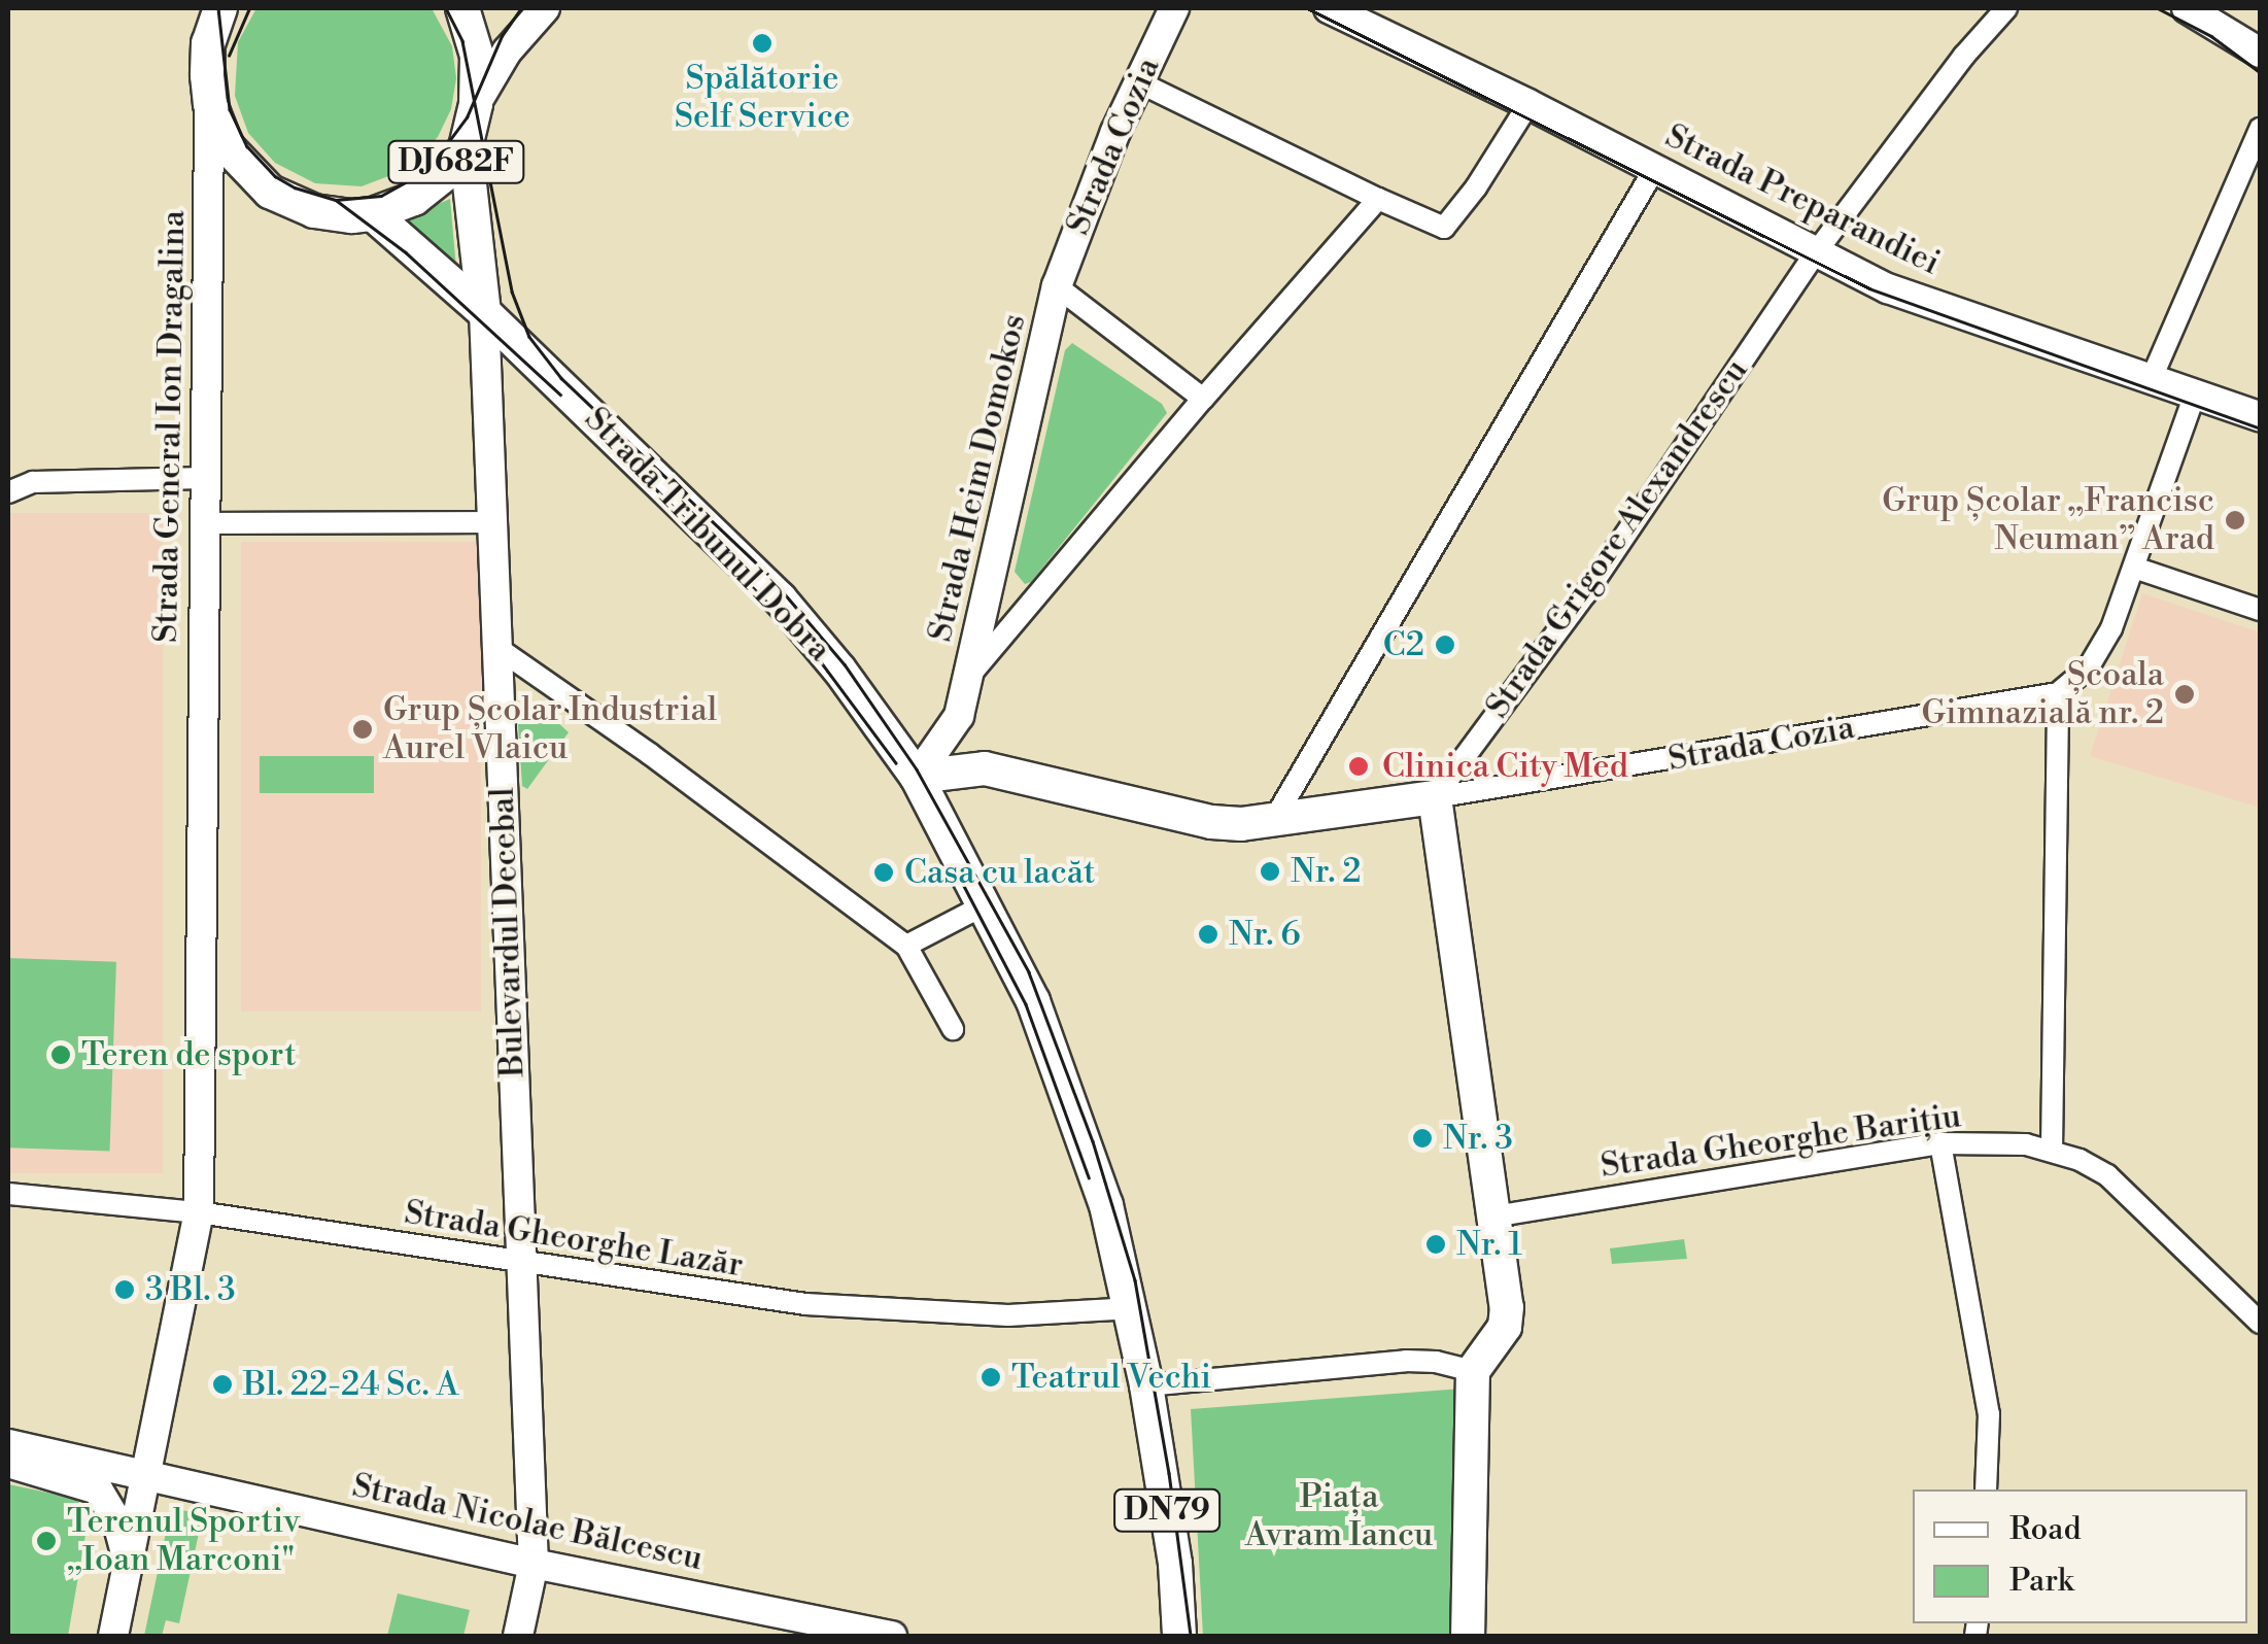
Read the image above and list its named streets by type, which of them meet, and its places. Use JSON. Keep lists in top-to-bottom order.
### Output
{
  "streets": {
    "main road": [
      "Strada Cozia",
      "DJ682F",
      "Strada Preparandiei",
      "Strada General Ion Dragalina",
      "Strada Heim Domokos",
      "Strada Tribunul Dobra",
      "Bulevardul Decebal",
      "DN79",
      "Strada Nicolae Bălcescu"
    ],
    "street": ["Strada Grigore Alexandrescu", "Strada Gheorghe Barițiu", "Strada Gheorghe Lazăr"]
  },
  "crossings": [
    ["Strada Cozia", "Strada Heim Domokos"],
    ["Strada Cozia", "Strada Tribunul Dobra"],
    ["Strada Cozia", "Strada Grigore Alexandrescu"],
    ["DJ682F", "Strada General Ion Dragalina"],
    ["Strada Preparandiei", "Strada Grigore Alexandrescu"],
    ["Strada General Ion Dragalina", "Strada Gheorghe Lazăr"],
    ["Strada General Ion Dragalina", "Strada Nicolae Bălcescu"],
    ["Strada Heim Domokos", "Strada Tribunul Dobra"],
    ["Strada Tribunul Dobra", "Bulevardul Decebal"],
    ["Strada Tribunul Dobra", "Strada Gheorghe Lazăr"],
    ["Strada Tribunul Dobra", "DN79"],
    ["Bulevardul Decebal", "Strada Gheorghe Lazăr"],
    ["Bulevardul Decebal", "Strada Nicolae Bălcescu"]
  ],
  "parks": ["Piața Avram Iancu"],
  "places": [
    "Spălătorie Self Service",
    "Grup Școlar „Francisc Neuman” Arad",
    "C2",
    "Școala Gimnazială nr. 2",
    "Grup Școlar Industrial Aurel Vlaicu",
    "Clinica City Med",
    "Nr. 2",
    "Casa cu lacăt",
    "Nr. 6",
    "Teren de sport",
    "Nr. 3",
    "Nr. 1",
    "3 Bl. 3",
    "Teatrul Vechi",
    "Bl. 22-24 Sc. A",
    "Terenul Sportiv ,,Ioan Marconi\""
  ],
  "legend": ["Road", "Park"]
}
